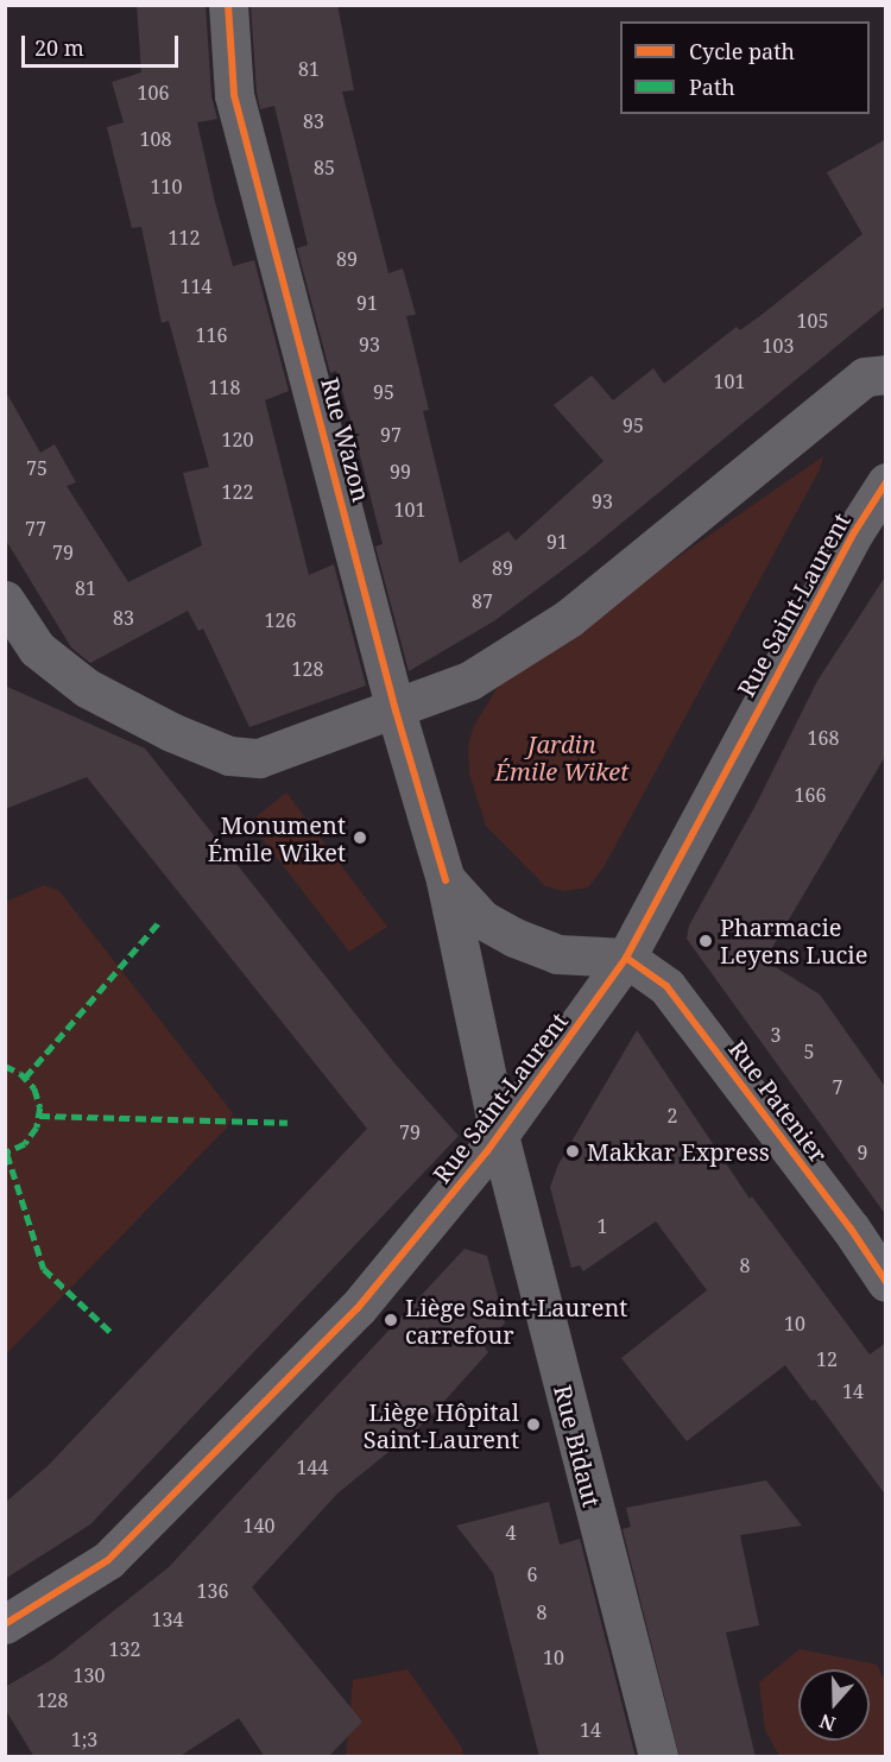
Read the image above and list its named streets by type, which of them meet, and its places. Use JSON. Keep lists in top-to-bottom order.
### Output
{
  "streets": {
    "street": [
      "Rue Wazon",
      "Rue Saint-Laurent",
      "Rue Patenier",
      "Rue Bidaut"
    ]
  },
  "crossings": [
    ["Rue Wazon", "Rue Saint-Laurent"],
    ["Rue Wazon", "Rue Patenier"],
    ["Rue Wazon", "Rue Bidaut"],
    ["Rue Saint-Laurent", "Rue Patenier"],
    ["Rue Saint-Laurent", "Rue Bidaut"]
  ],
  "parks": ["Jardin Émile Wiket"],
  "places": [
    "Monument Émile Wiket",
    "Pharmacie Leyens Lucie",
    "Makkar Express",
    "Liège Saint-Laurent carrefour",
    "Liège Hôpital Saint-Laurent"
  ],
  "house_numbers": [
    "81",
    "106",
    "83",
    "108",
    "85",
    "110",
    "112",
    "89",
    "114",
    "91",
    "105",
    "116",
    "93",
    "103",
    "101",
    "118",
    "95",
    "95",
    "97",
    "120",
    "75",
    "99",
    "122",
    "93",
    "101",
    "77",
    "91",
    "79",
    "89",
    "81",
    "87",
    "83",
    "126",
    "128",
    "168",
    "166",
    "3",
    "5",
    "7",
    "2",
    "79",
    "9",
    "1",
    "8",
    "10",
    "12",
    "14",
    "144",
    "140",
    "4",
    "6",
    "136",
    "8",
    "134",
    "132",
    "10",
    "130",
    "128",
    "14",
    "1;3"
  ],
  "legend": ["Cycle path", "Path"],
  "scale_bar": "20 m",
  "north": "bottom"
}
